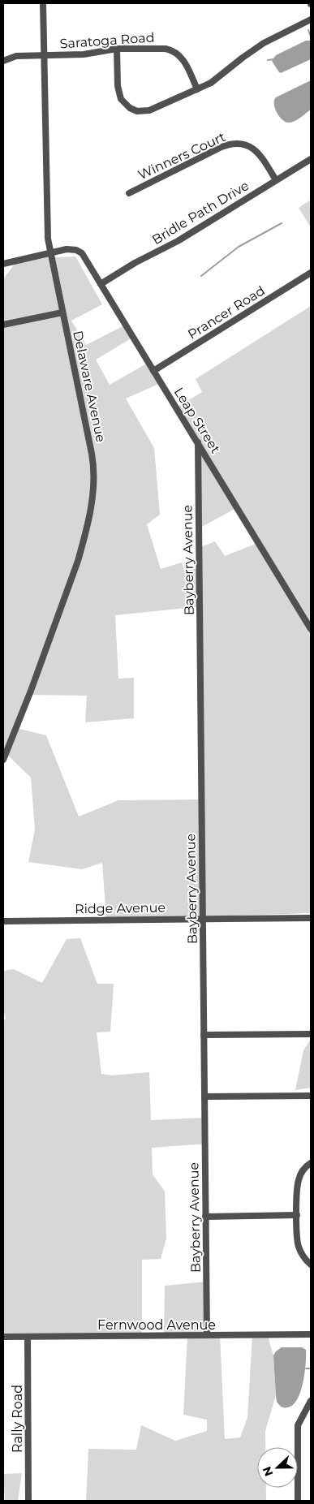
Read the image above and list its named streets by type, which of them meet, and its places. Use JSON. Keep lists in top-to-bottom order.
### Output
{
  "streets": {
    "street": [
      "Saratoga Road",
      "Winners Court",
      "Bridle Path Drive",
      "Prancer Road",
      "Delaware Avenue",
      "Leap Street",
      "Bayberry Avenue",
      "Ridge Avenue",
      "Fernwood Avenue",
      "Rally Road"
    ]
  },
  "crossings": [
    ["Saratoga Road", "Delaware Avenue"],
    ["Winners Court", "Bridle Path Drive"],
    ["Bridle Path Drive", "Leap Street"],
    ["Prancer Road", "Leap Street"],
    ["Delaware Avenue", "Leap Street"],
    ["Leap Street", "Bayberry Avenue"],
    ["Bayberry Avenue", "Ridge Avenue"],
    ["Bayberry Avenue", "Fernwood Avenue"],
    ["Fernwood Avenue", "Rally Road"]
  ],
  "north": "left"
}
